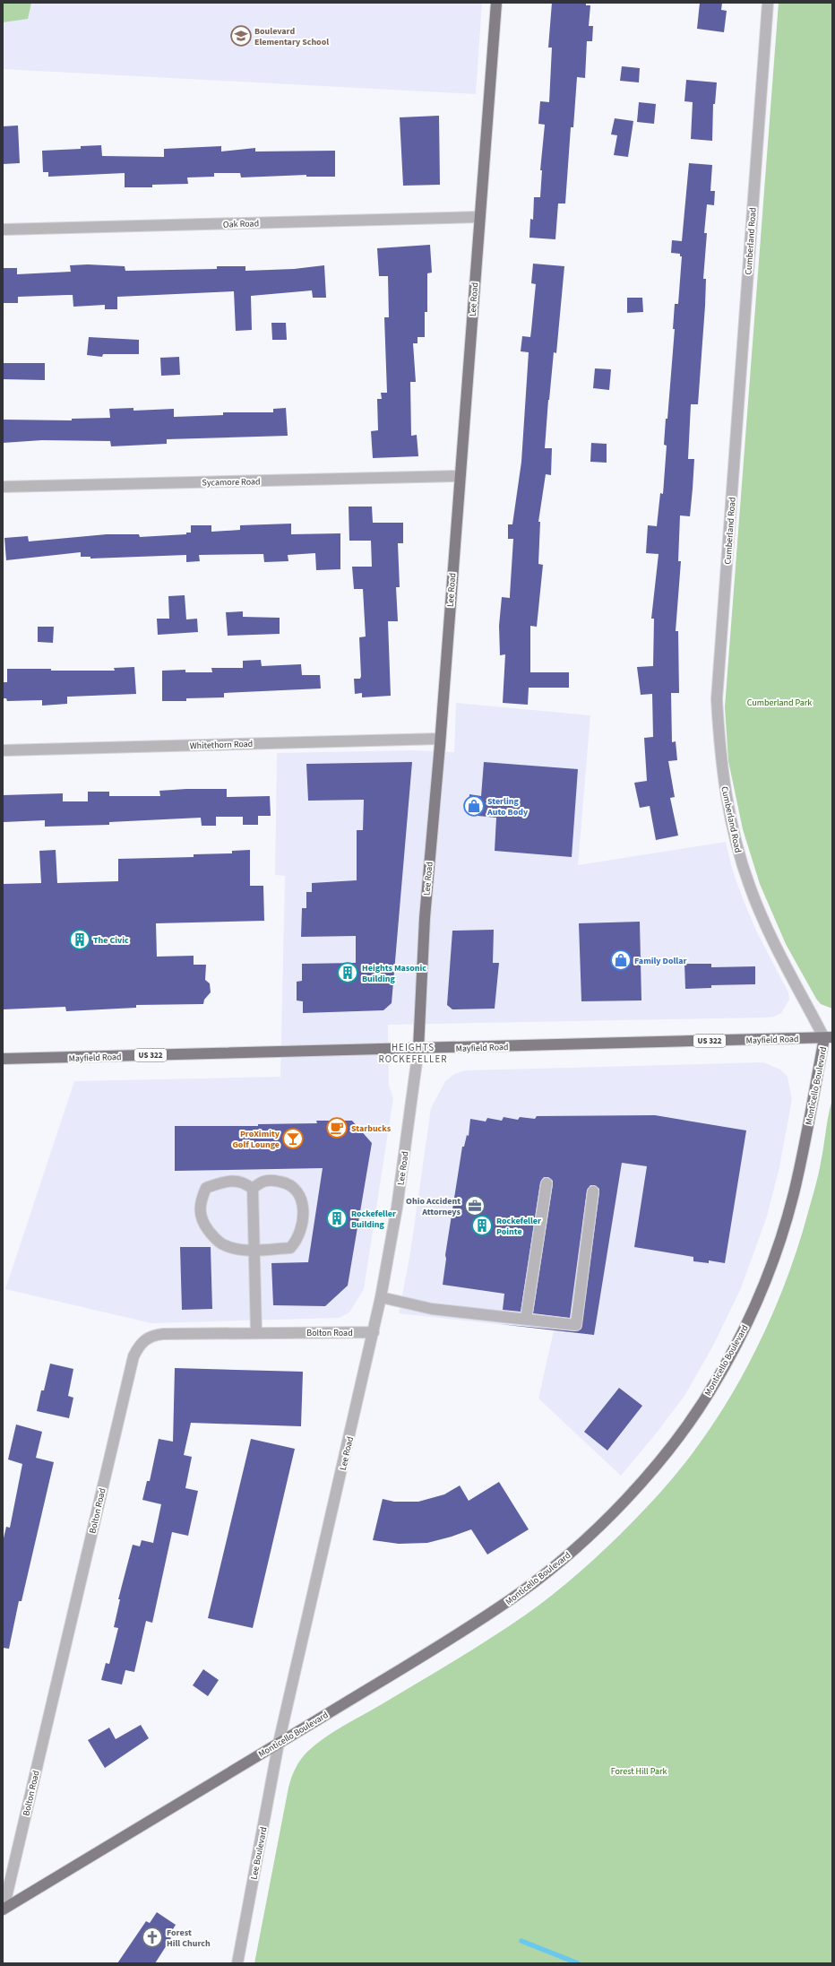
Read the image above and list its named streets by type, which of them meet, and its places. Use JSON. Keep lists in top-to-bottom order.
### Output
{
  "streets": {
    "main road": [
      "Lee Road",
      "Mayfield Road",
      "US 322",
      "Monticello Boulevard"
    ],
    "street": [
      "Oak Road",
      "Cumberland Road",
      "Sycamore Road",
      "Whitethorn Road",
      "Bolton Road",
      "Lee Boulevard"
    ]
  },
  "crossings": [
    ["Oak Road", "Lee Road"],
    ["Cumberland Road", "Mayfield Road"],
    ["Cumberland Road", "Monticello Boulevard"],
    ["Lee Road", "Sycamore Road"],
    ["Lee Road", "Whitethorn Road"],
    ["Lee Road", "Mayfield Road"],
    ["Lee Road", "Monticello Boulevard"],
    ["Lee Road", "Bolton Road"],
    ["Lee Road", "Lee Boulevard"],
    ["Mayfield Road", "Monticello Boulevard"],
    ["Monticello Boulevard", "Bolton Road"],
    ["Monticello Boulevard", "Lee Boulevard"]
  ],
  "districts": ["HEIGHTS ROCKEFELLER"],
  "parks": ["Cumberland Park", "Forest Hill Park"],
  "places": {
    "school or university": ["Boulevard Elementary School"],
    "shop": ["Sterling Auto Body", "Family Dollar"],
    "building": [
      "The Civic",
      "Heights Masonic Building",
      "Rockefeller Building",
      "Rockefeller Pointe"
    ],
    "cafe": ["Starbucks"],
    "bar": ["ProXimity Golf Lounge"],
    "office": ["Ohio Accident Attorneys"],
    "church": ["Forest Hill Church"]
  }
}
